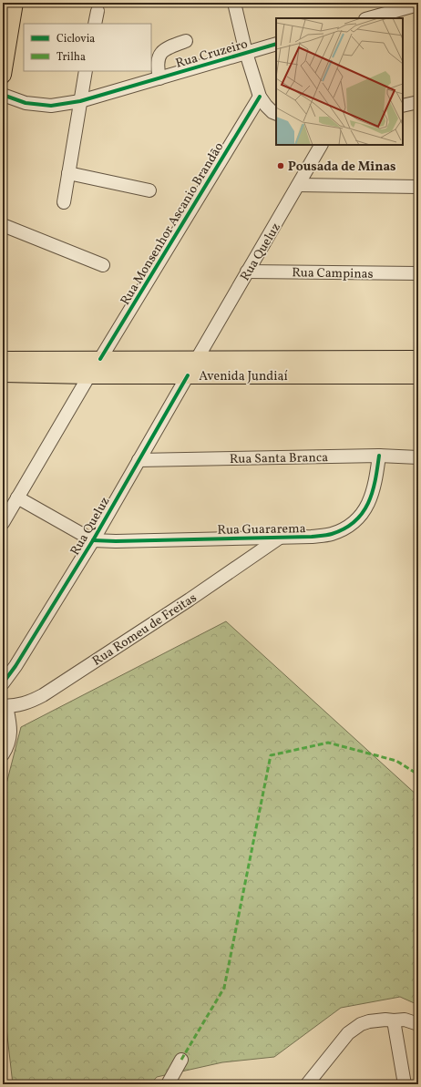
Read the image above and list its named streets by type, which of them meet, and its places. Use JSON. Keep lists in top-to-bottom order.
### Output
{
  "streets": {
    "main road": ["Avenida Jundiaí"],
    "street": [
      "Rua Cruzeiro",
      "Rua Monsenhor Ascanio Brandão",
      "Rua Queluz",
      "Rua Campinas",
      "Rua Santa Branca",
      "Rua Guararema",
      "Rua Romeu de Freitas"
    ]
  },
  "crossings": [
    ["Rua Monsenhor Ascanio Brandão", "Avenida Jundiaí"],
    ["Rua Queluz", "Rua Campinas"],
    ["Rua Queluz", "Avenida Jundiaí"],
    ["Rua Queluz", "Rua Santa Branca"],
    ["Rua Queluz", "Rua Guararema"],
    ["Rua Santa Branca", "Rua Guararema"],
    ["Rua Guararema", "Rua Romeu de Freitas"]
  ],
  "places": ["Pousada de Minas"],
  "legend": ["Ciclovia", "Trilha"]
}
